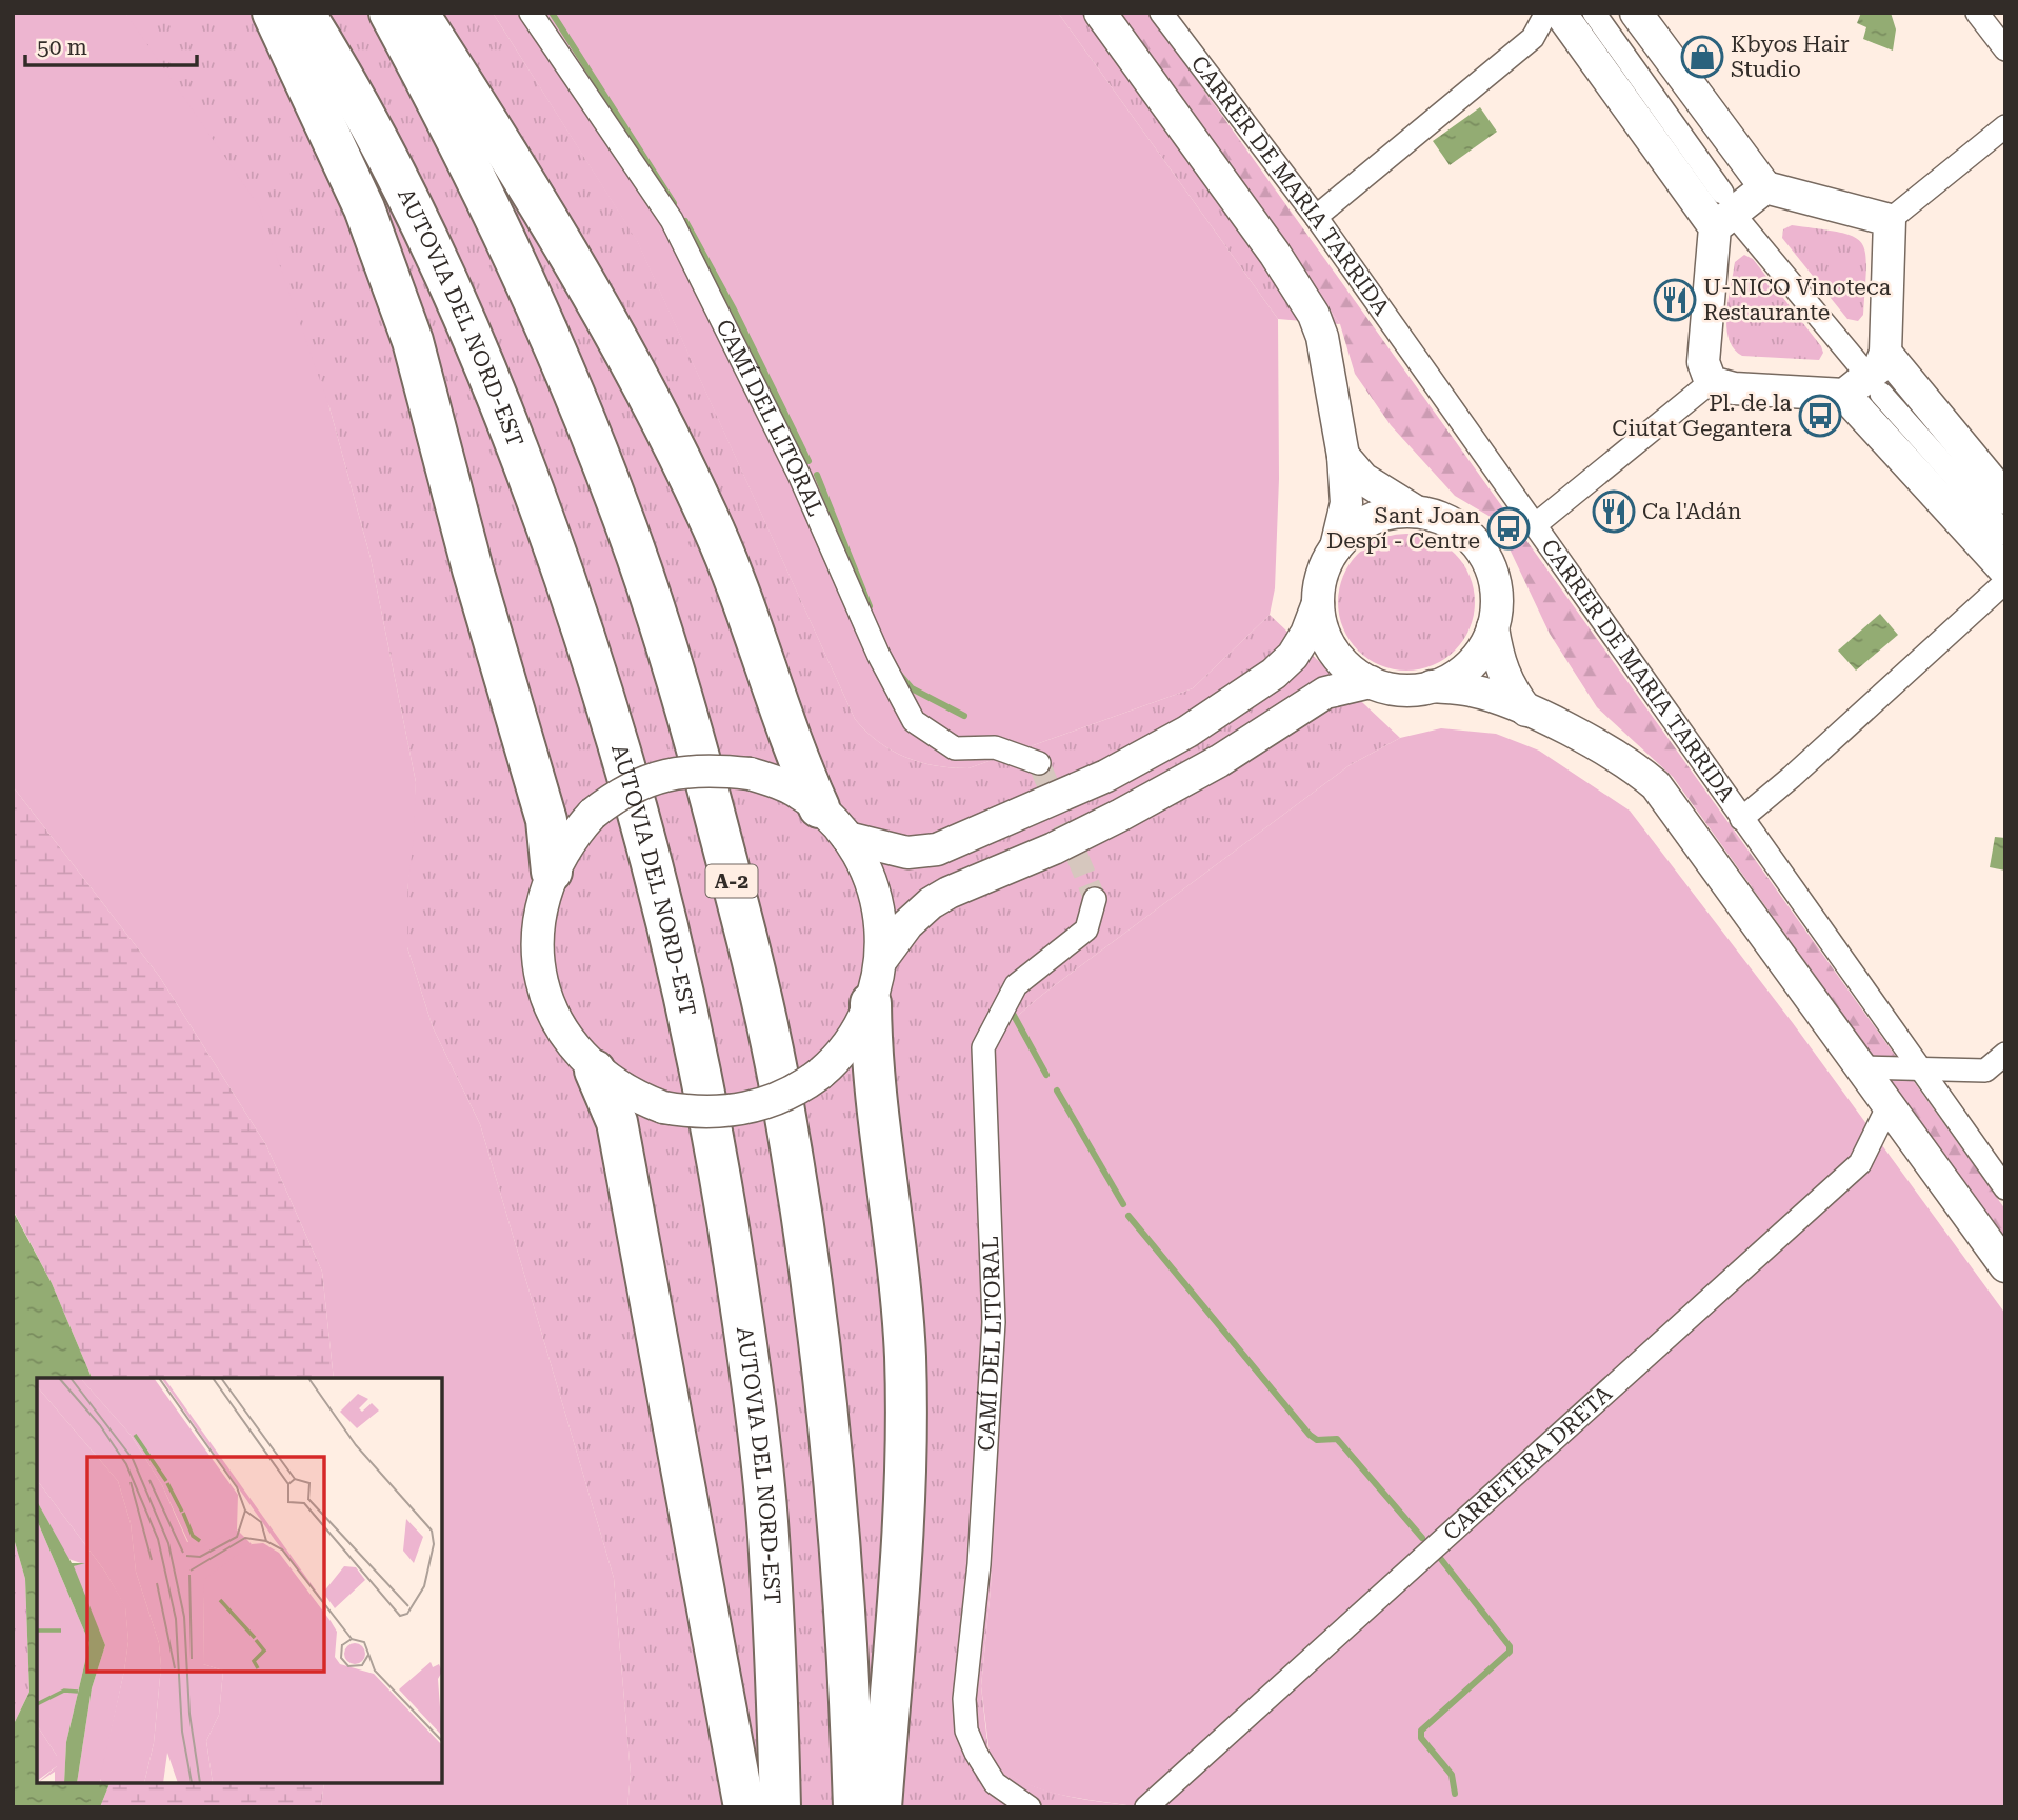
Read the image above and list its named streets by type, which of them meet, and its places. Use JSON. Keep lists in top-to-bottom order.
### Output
{
  "streets": {
    "highway": ["AUTOVIA DEL NORD-EST", "A-2"],
    "street": ["CARRER DE MARIA TARRIDA", "CAMÍ DEL LITORAL", "CARRETERA DRETA"]
  },
  "places": {
    "shop": ["Kbyos Hair Studio"],
    "restaurant": ["U-NICO Vinoteca Restaurante", "Ca l'Adán"],
    "bus stop": ["Pl. de la Ciutat Gegantera", "Sant Joan Despí - Centre"]
  },
  "scale_bar": "50 m"
}
